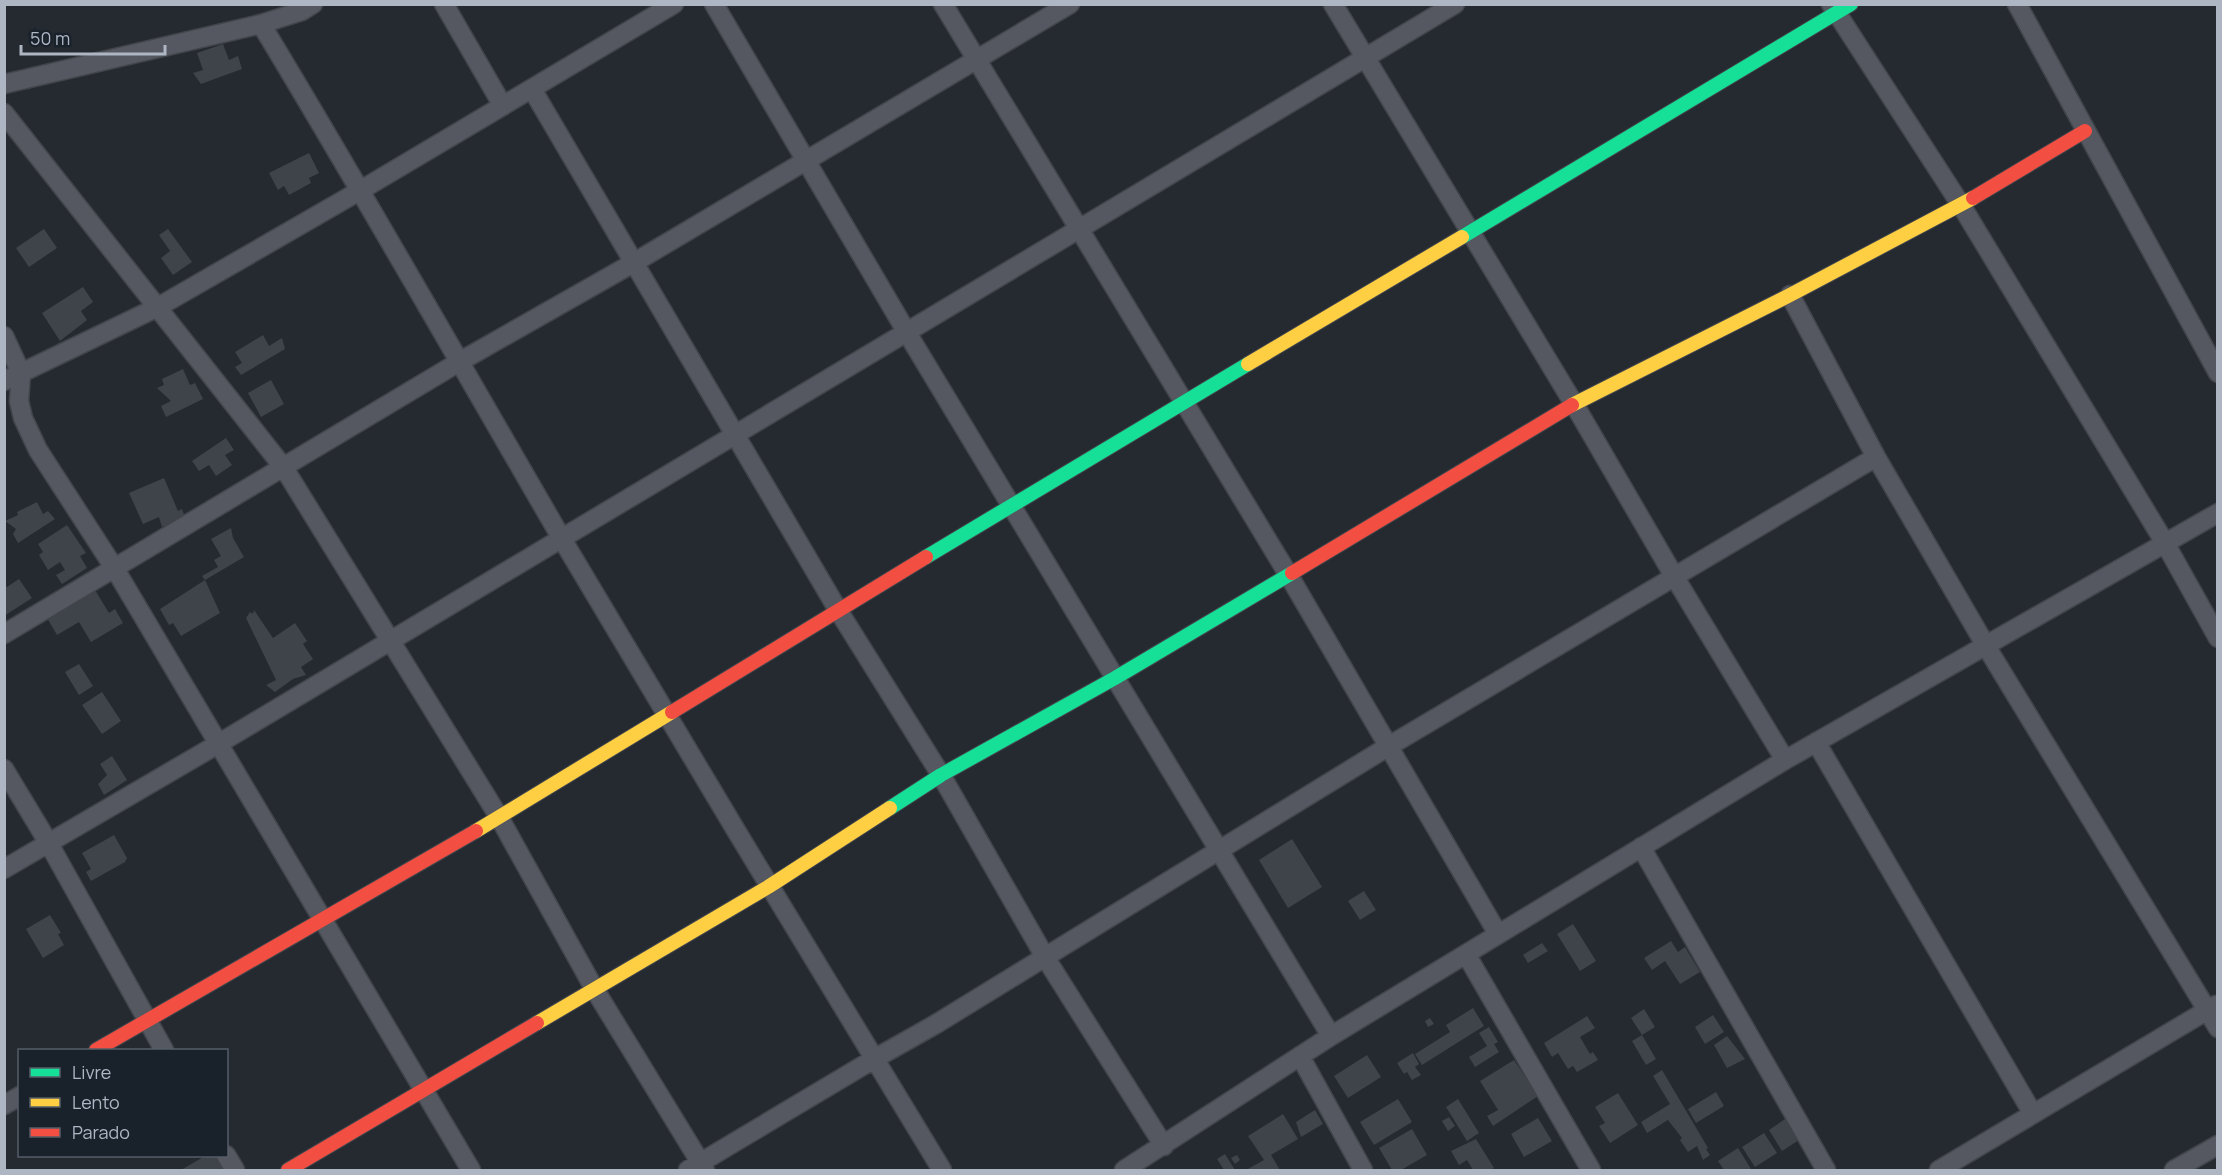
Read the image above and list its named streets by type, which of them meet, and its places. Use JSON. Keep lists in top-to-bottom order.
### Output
{
  "legend": ["Livre", "Lento", "Parado"],
  "scale_bar": "50 m"
}
